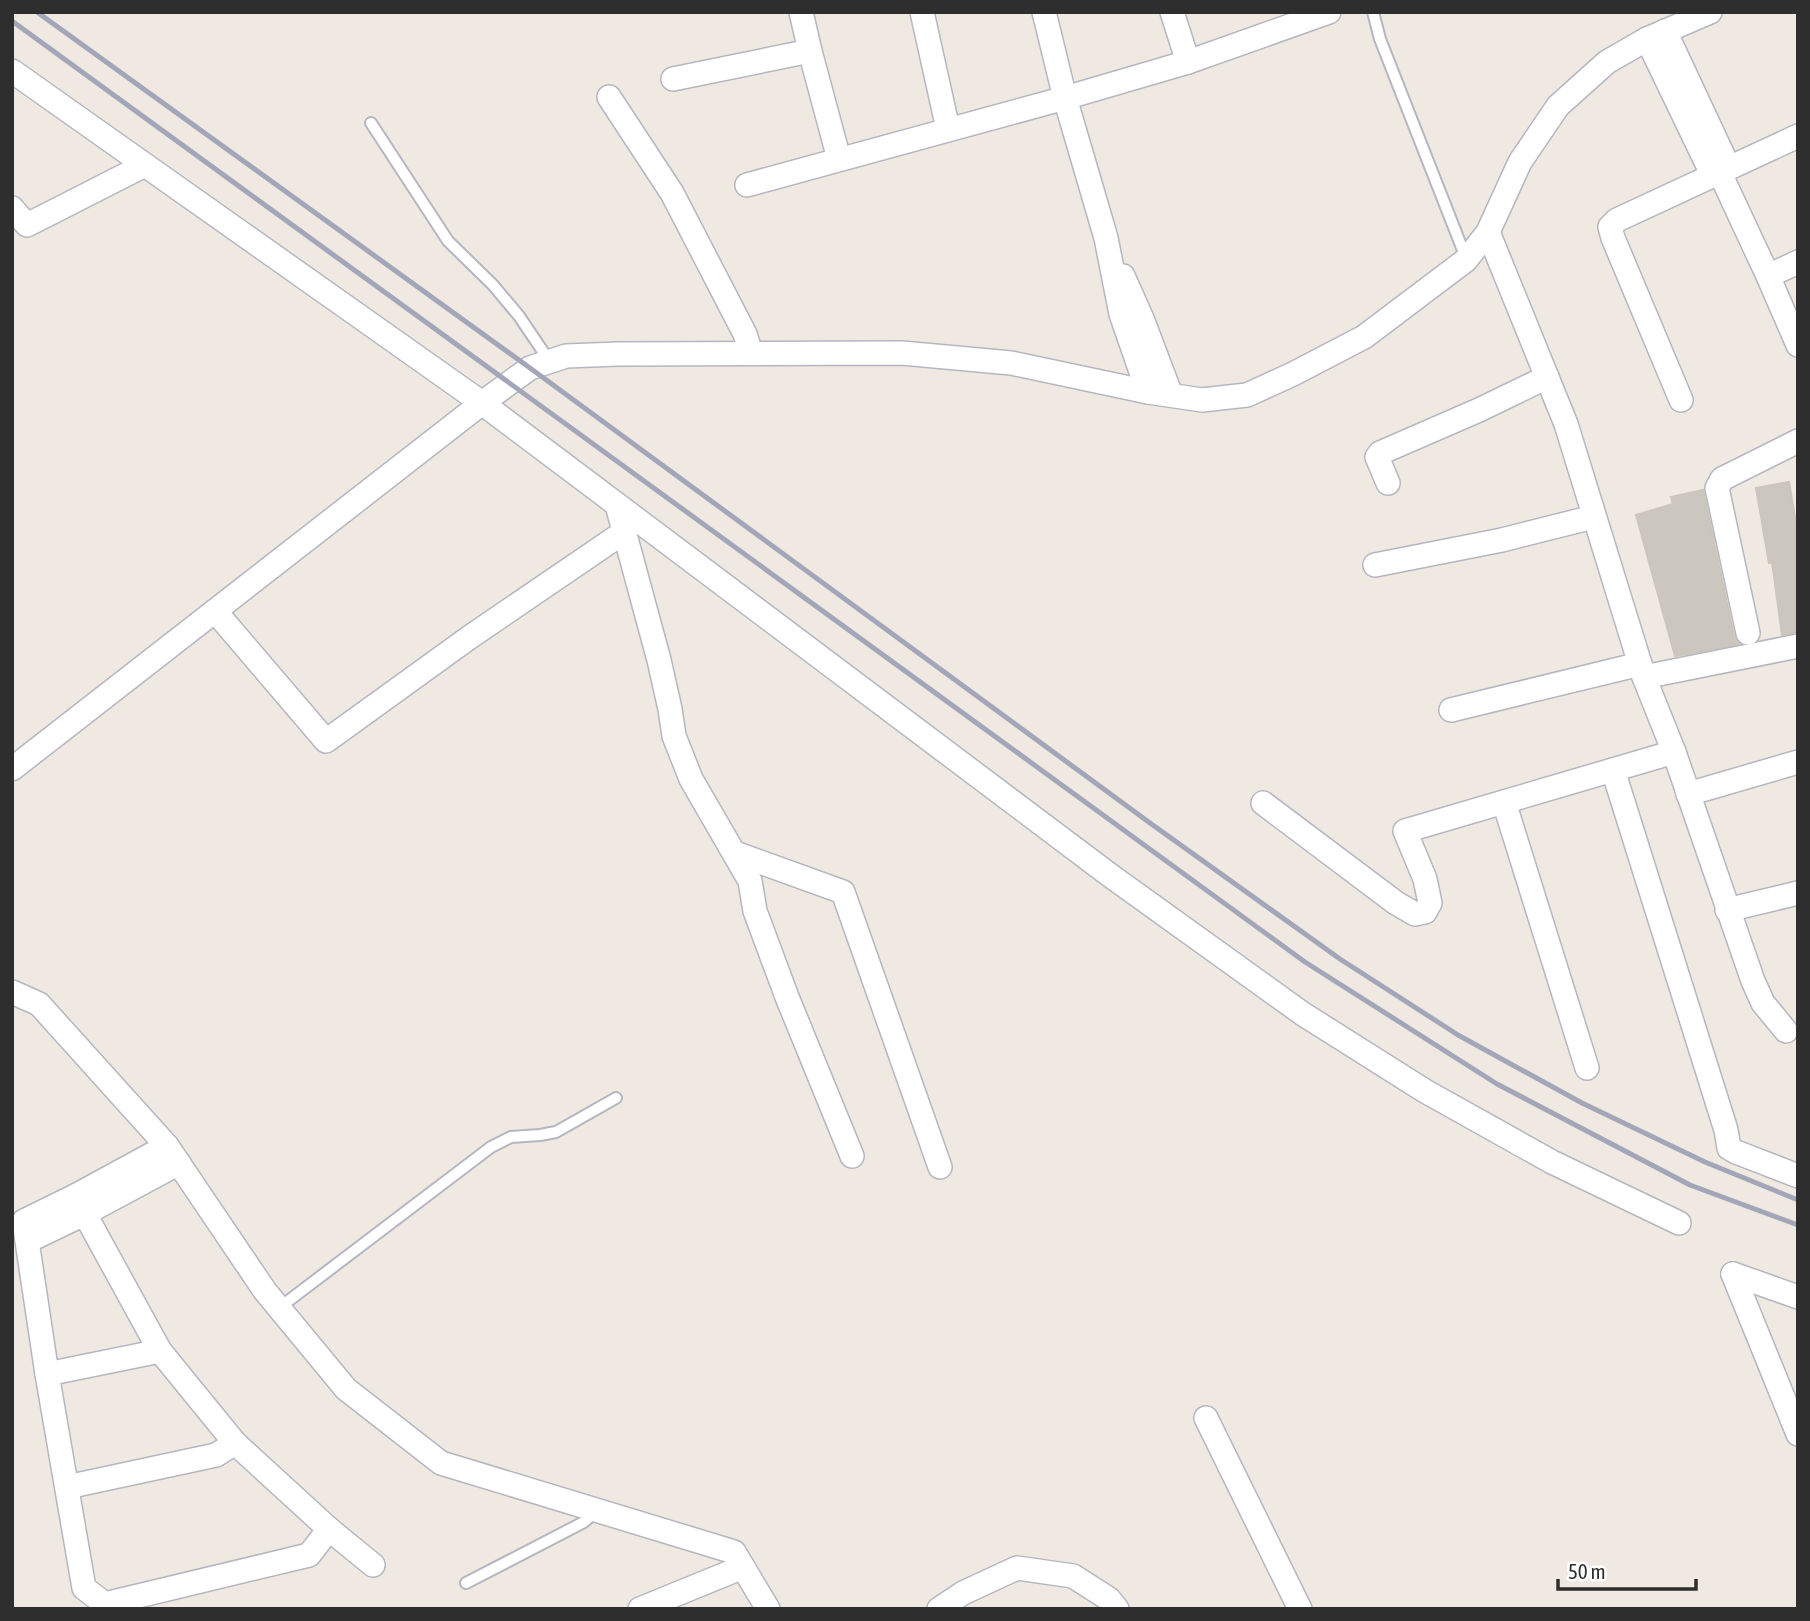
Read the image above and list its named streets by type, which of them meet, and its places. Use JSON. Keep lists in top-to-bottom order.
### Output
{
  "scale_bar": "50 m"
}
